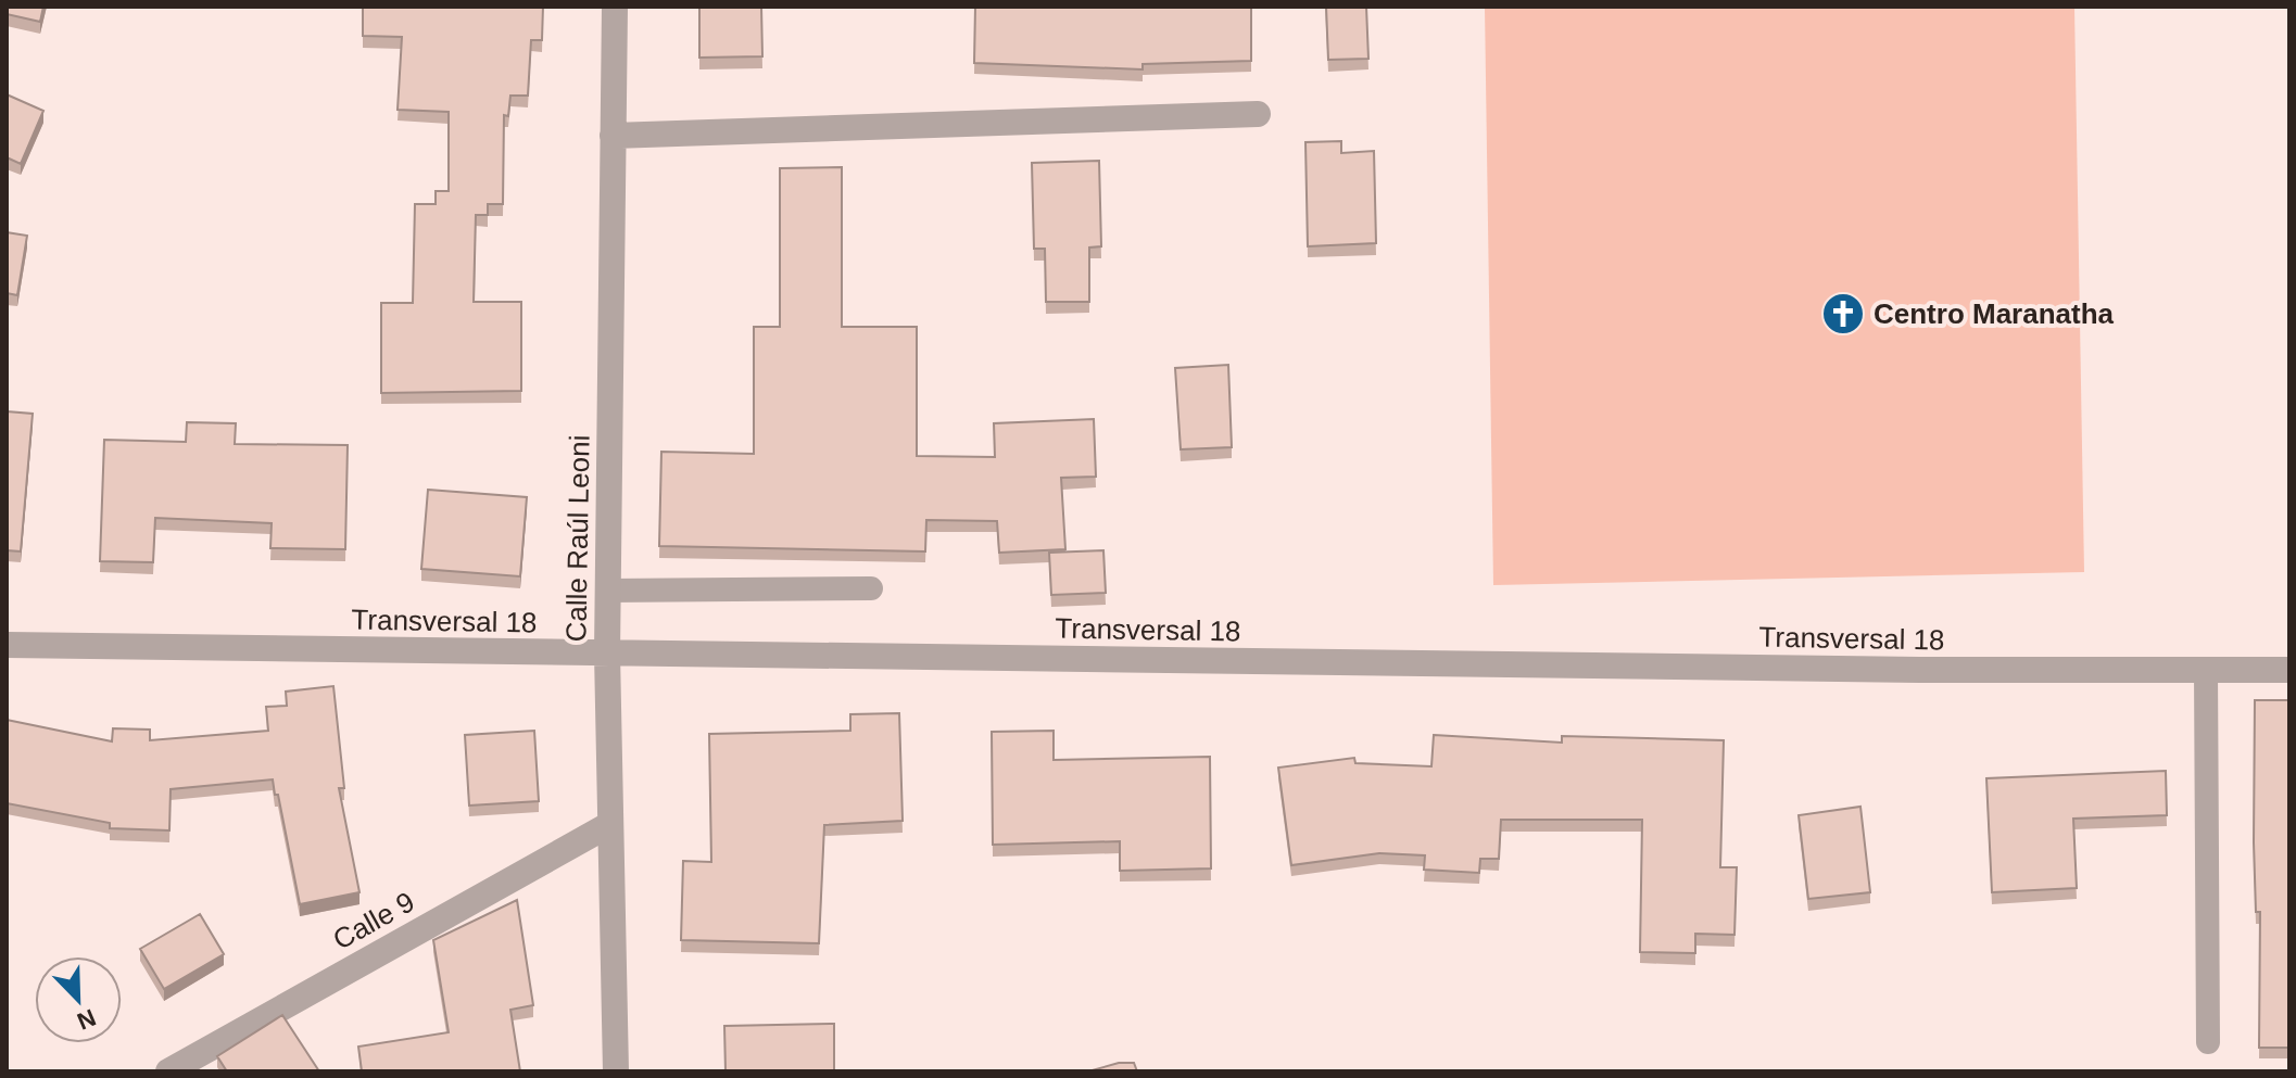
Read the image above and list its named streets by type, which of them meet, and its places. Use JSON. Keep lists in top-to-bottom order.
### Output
{
  "streets": {
    "street": ["Calle Raúl Leoni", "Transversal 18", "Calle 9"]
  },
  "crossings": [
    ["Calle Raúl Leoni", "Transversal 18"],
    ["Calle Raúl Leoni", "Calle 9"]
  ],
  "places": {
    "church": ["Centro Maranatha"]
  },
  "north": "bottom right"
}
